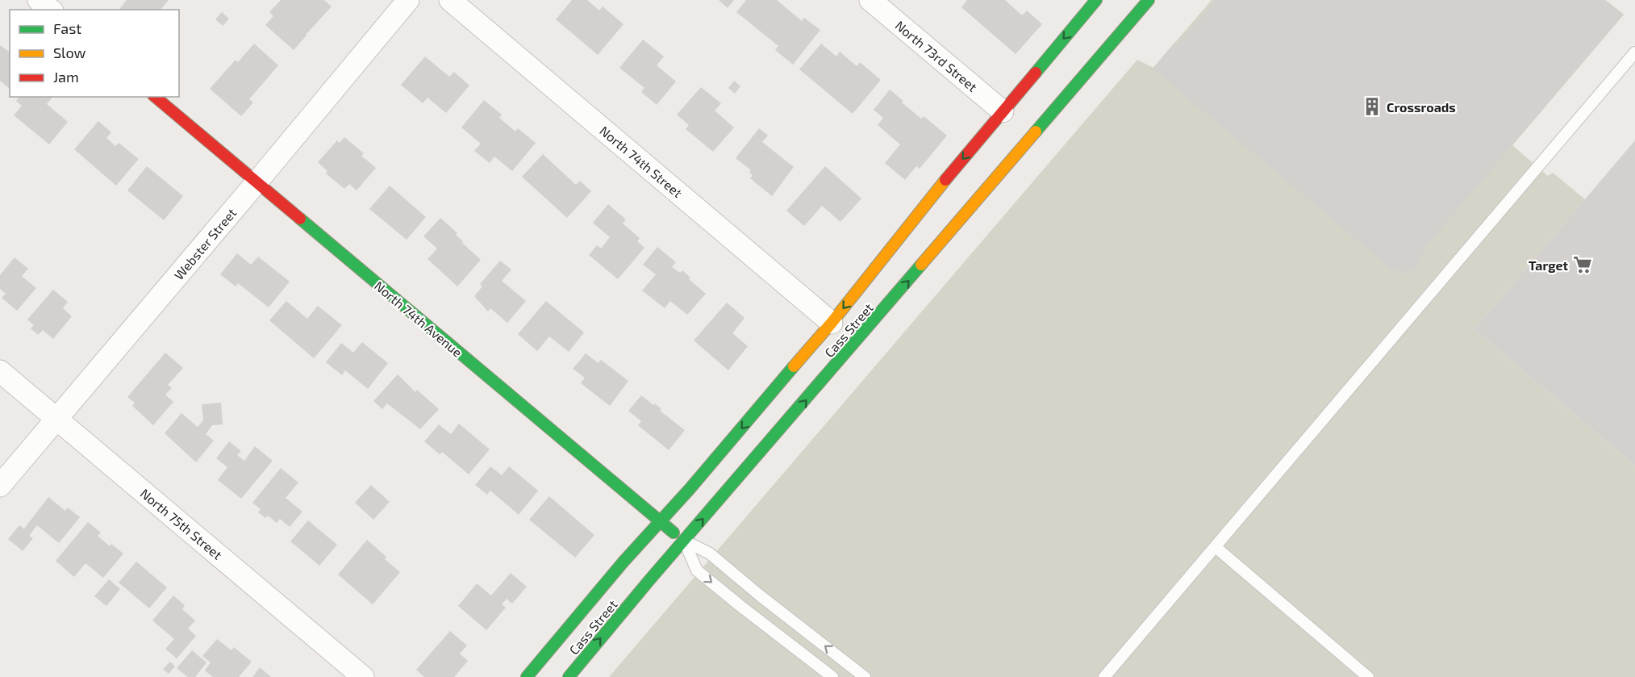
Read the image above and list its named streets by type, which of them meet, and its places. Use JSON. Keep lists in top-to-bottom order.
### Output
{
  "streets": {
    "main road": ["North 74th Avenue", "Cass Street"],
    "street": [
      "North 73rd Street",
      "North 74th Street",
      "Webster Street",
      "North 75th Street"
    ]
  },
  "crossings": [
    ["North 73rd Street", "Cass Street"],
    ["North 74th Street", "Cass Street"],
    ["Webster Street", "North 74th Avenue"],
    ["Webster Street", "North 75th Street"],
    ["North 74th Avenue", "Cass Street"]
  ],
  "places": {
    "building": ["Crossroads"],
    "supermarket": ["Target"]
  },
  "legend": ["Fast", "Slow", "Jam"]
}
